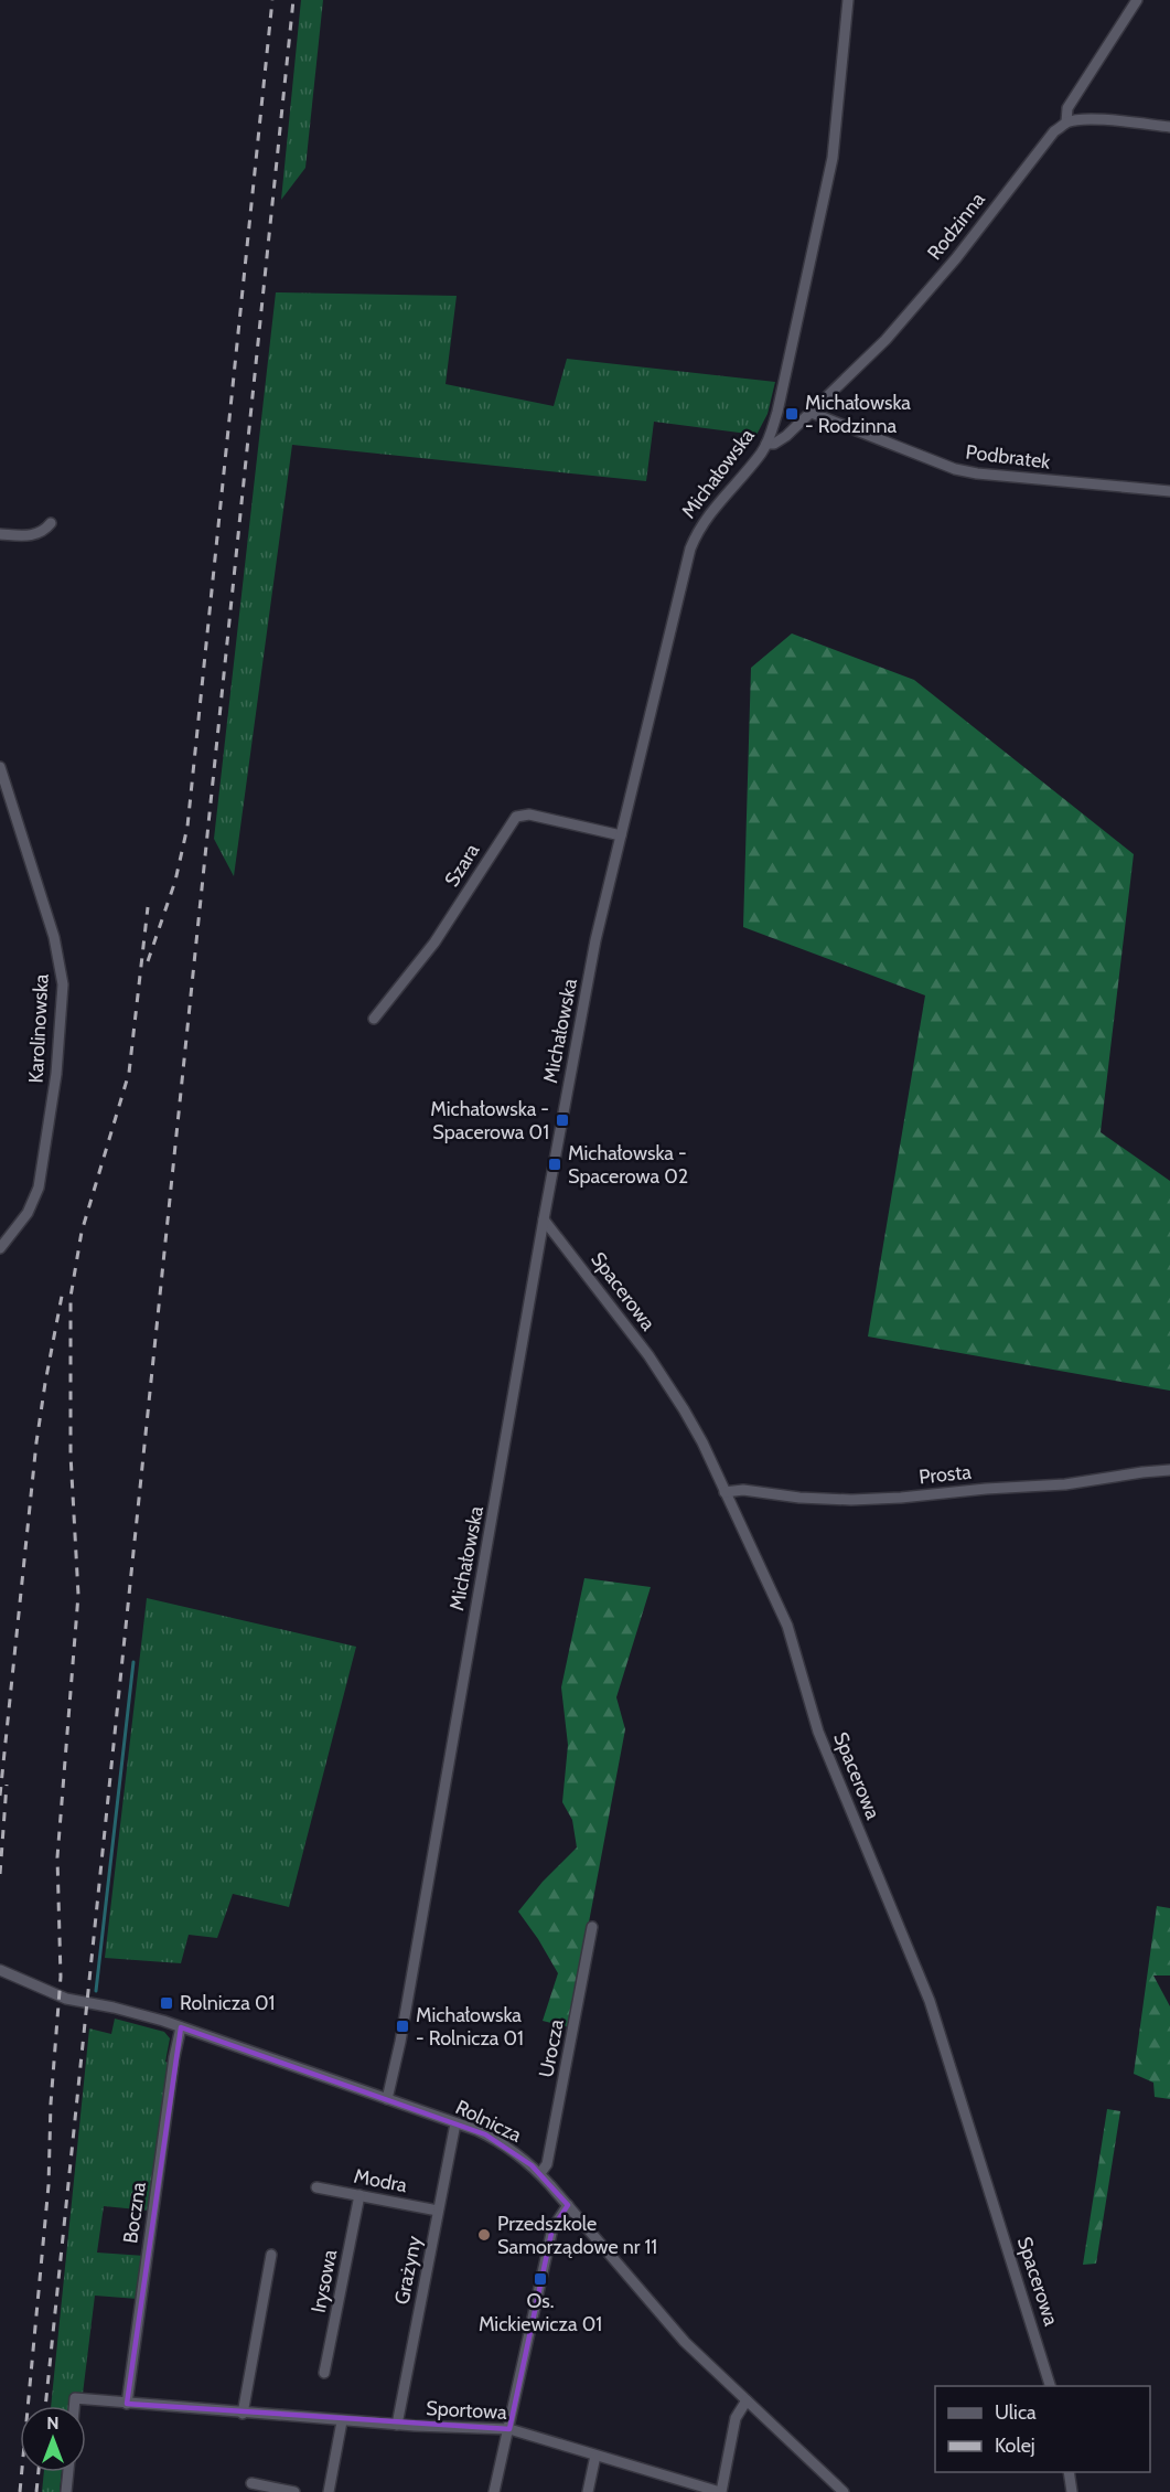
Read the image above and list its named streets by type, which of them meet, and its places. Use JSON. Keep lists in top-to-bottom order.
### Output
{
  "streets": {
    "street": [
      "Rodzinna",
      "Podbratek",
      "Michałowska",
      "Szara",
      "Karolinowska",
      "Spacerowa",
      "Prosta",
      "Urocza",
      "Rolnicza",
      "Modra",
      "Boczna",
      "Grażyny",
      "Irysowa",
      "Sportowa"
    ]
  },
  "crossings": [
    ["Rodzinna", "Podbratek"],
    ["Rodzinna", "Michałowska"],
    ["Michałowska", "Szara"],
    ["Michałowska", "Spacerowa"],
    ["Michałowska", "Rolnicza"],
    ["Spacerowa", "Prosta"],
    ["Urocza", "Rolnicza"],
    ["Rolnicza", "Boczna"],
    ["Rolnicza", "Grażyny"],
    ["Modra", "Grażyny"],
    ["Modra", "Irysowa"],
    ["Boczna", "Sportowa"],
    ["Grażyny", "Sportowa"]
  ],
  "places": {
    "transit": [
      "Michałowska - Rodzinna",
      "Michałowska - Spacerowa 01",
      "Michałowska - Spacerowa 02",
      "Rolnicza 01",
      "Michałowska - Rolnicza 01",
      "Os. Mickiewicza 01"
    ],
    "other": ["Przedszkole Samorządowe nr 11"]
  },
  "legend": ["Ulica", "Kolej"],
  "north": "top"
}
